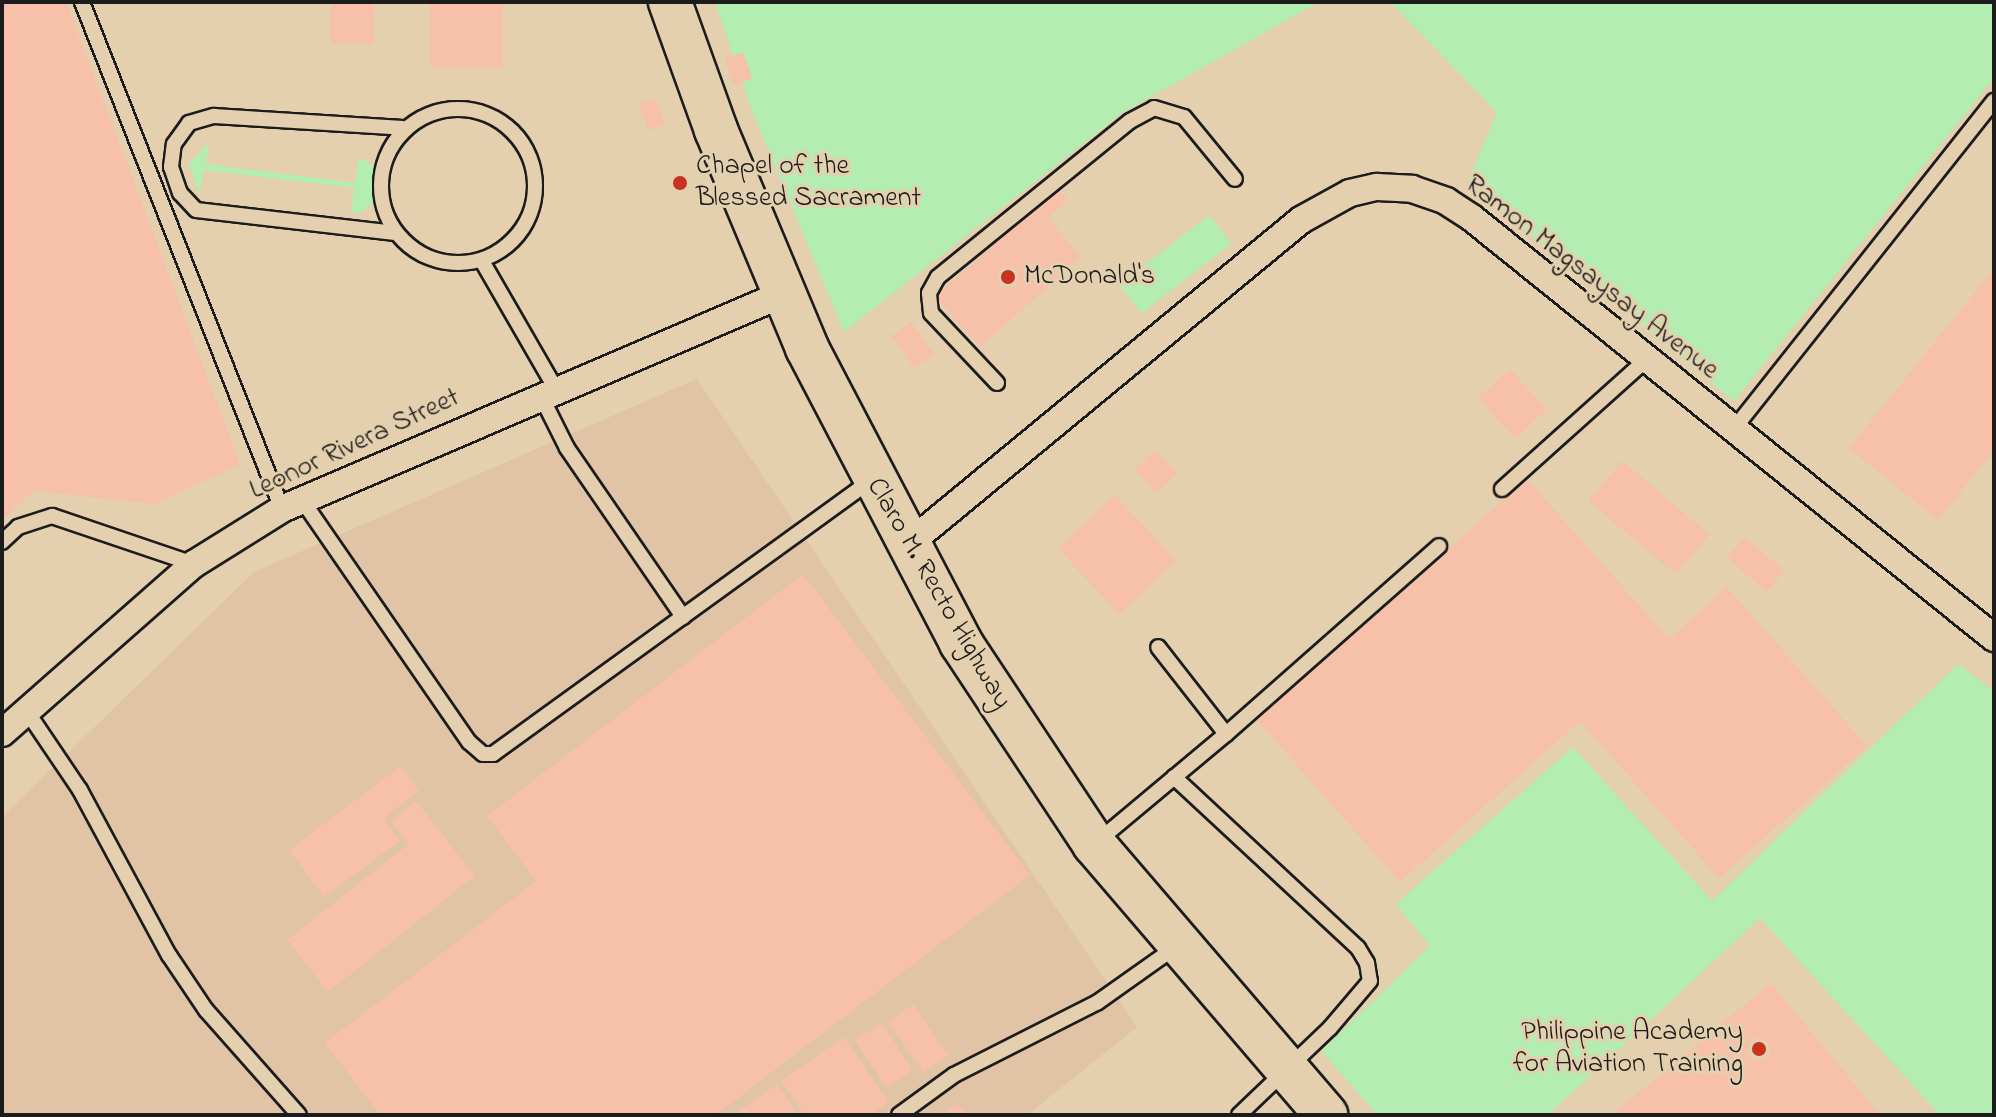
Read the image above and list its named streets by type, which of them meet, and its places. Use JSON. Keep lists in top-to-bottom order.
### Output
{
  "streets": {
    "main road": ["Claro M. Recto Highway"],
    "street": ["Ramon Magsaysay Avenue", "Leonor Rivera Street"]
  },
  "crossings": [
    ["Ramon Magsaysay Avenue", "Claro M. Recto Highway"],
    ["Leonor Rivera Street", "Claro M. Recto Highway"]
  ],
  "places": ["Chapel of the Blessed Sacrament", "McDonald's", "Philippine Academy for Aviation Training"]
}
